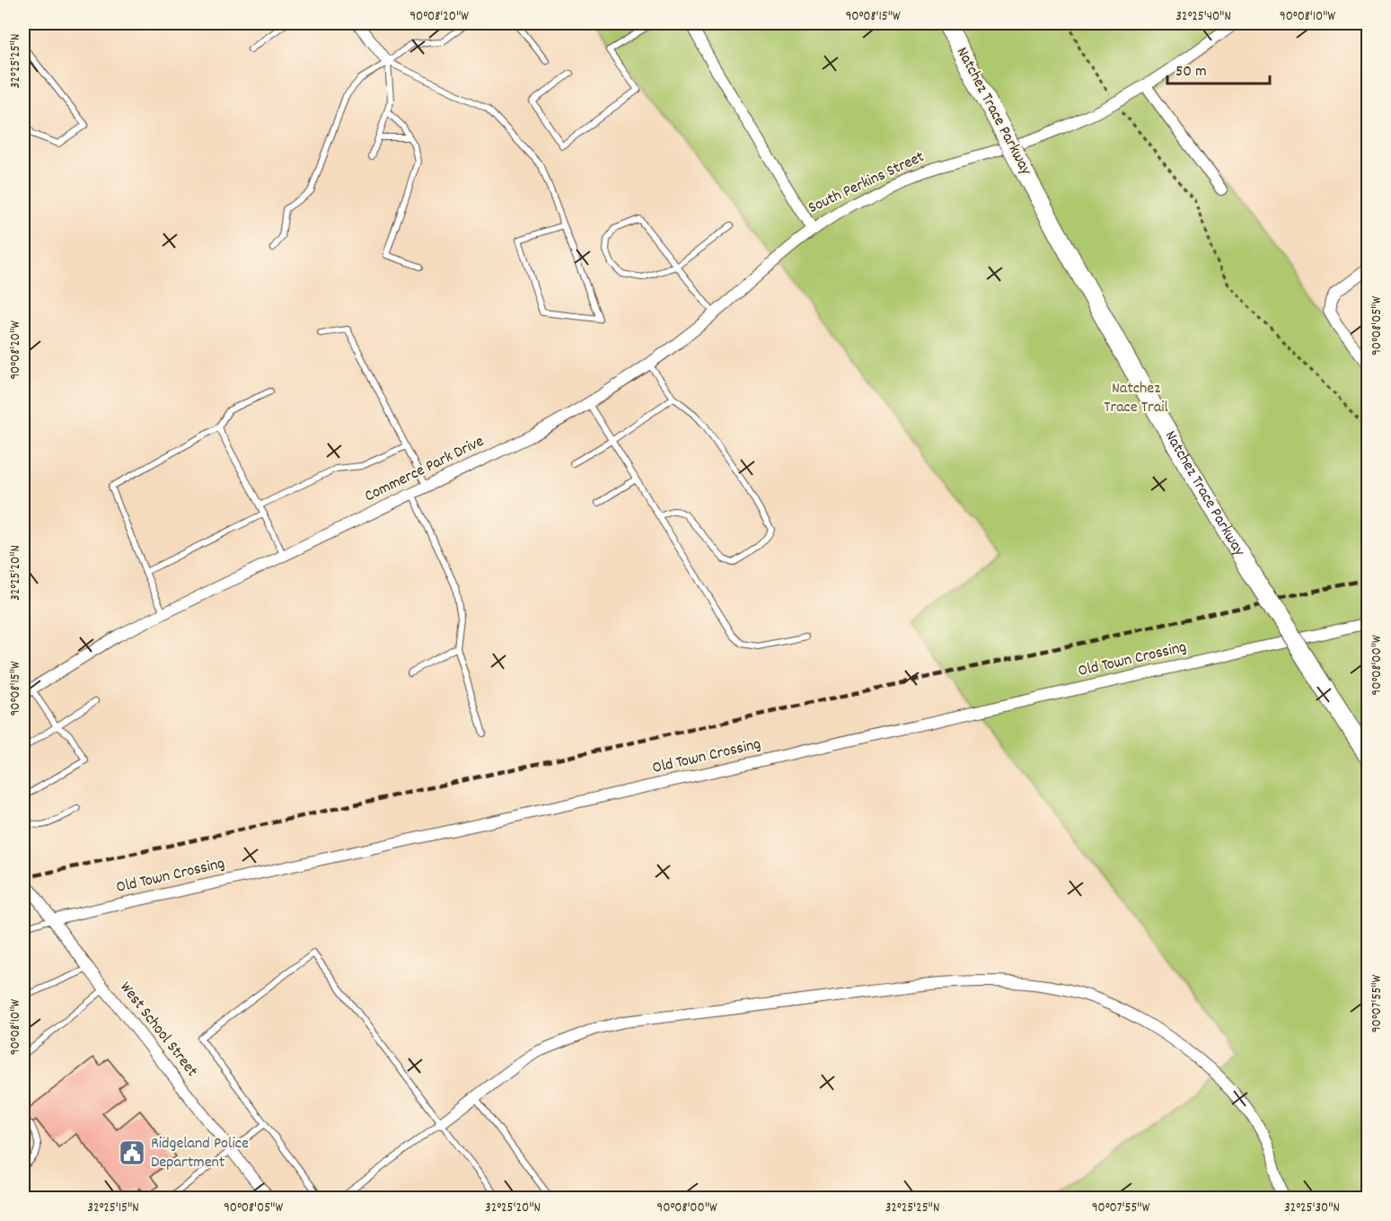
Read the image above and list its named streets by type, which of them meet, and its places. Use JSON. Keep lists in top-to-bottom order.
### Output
{
  "streets": {
    "main road": ["Natchez Trace Parkway"],
    "street": [
      "South Perkins Street",
      "Commerce Park Drive",
      "Old Town Crossing",
      "West School Street"
    ]
  },
  "crossings": [
    ["South Perkins Street", "Commerce Park Drive"],
    ["Old Town Crossing", "West School Street"]
  ],
  "parks": ["Natchez Trace Trail"],
  "places": {
    "public building": ["Ridgeland Police Department"]
  },
  "scale_bar": "50 m",
  "coordinates": [
    "90°08'20\"W",
    "90°08'15\"W",
    "32°25'40\"N",
    "90°08'10\"W",
    "32°25'25\"N",
    "90°08'05\"W",
    "32°25'20\"N",
    "90°08'00\"W",
    "90°07'55\"W",
    "32°25'15\"N",
    "32°25'30\"N"
  ]
}
